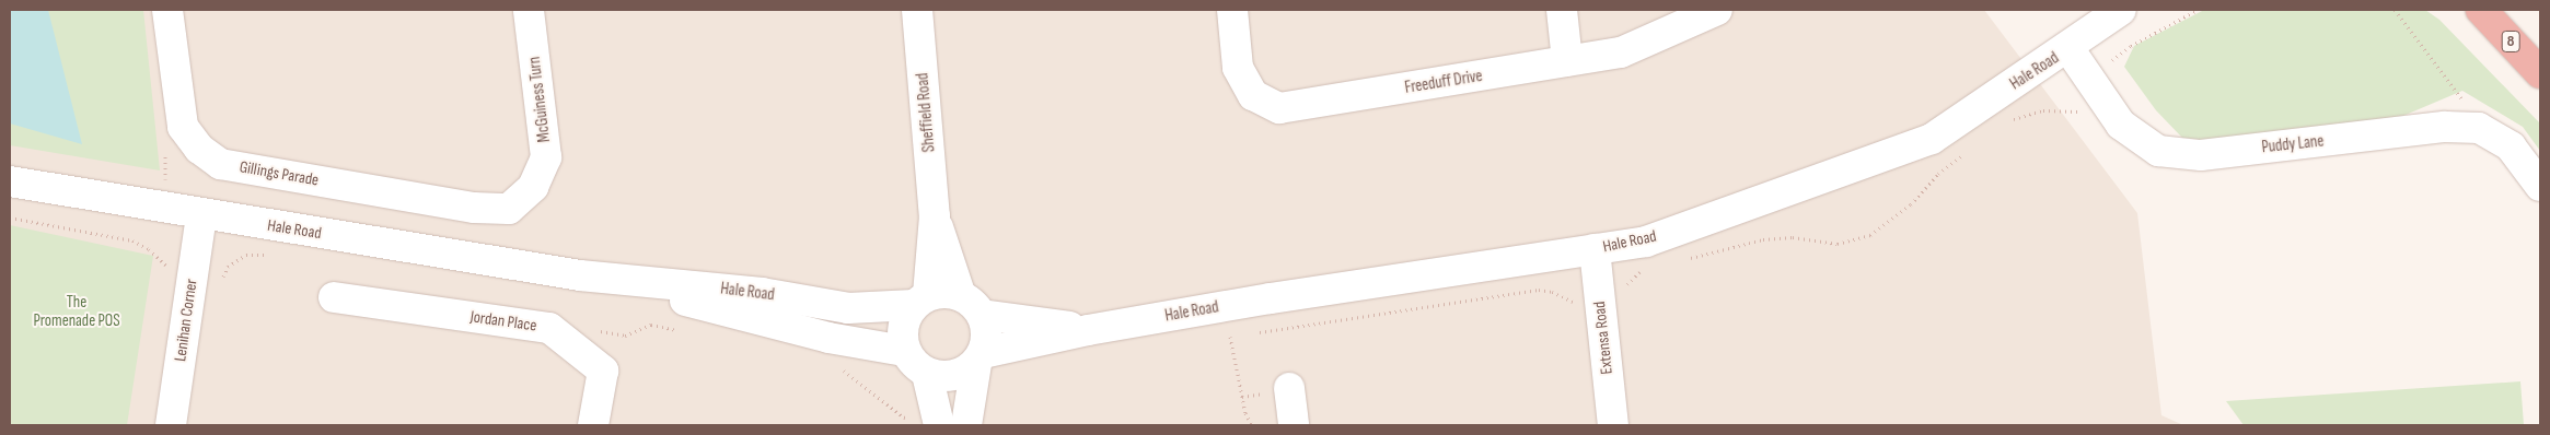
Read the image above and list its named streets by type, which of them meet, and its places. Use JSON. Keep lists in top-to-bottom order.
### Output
{
  "streets": {
    "highway": ["8"],
    "street": [
      "Hale Road",
      "Freeduff Drive",
      "McGuiness Turn",
      "Sheffield Road",
      "Puddy Lane",
      "Gillings Parade",
      "Lenihan Corner",
      "Jordan Place",
      "Extensa Road"
    ]
  },
  "crossings": [
    ["Hale Road", "Sheffield Road"],
    ["Hale Road", "Puddy Lane"],
    ["Hale Road", "Lenihan Corner"],
    ["Hale Road", "Extensa Road"],
    ["McGuiness Turn", "Gillings Parade"]
  ],
  "parks": ["The Promenade POS"]
}
